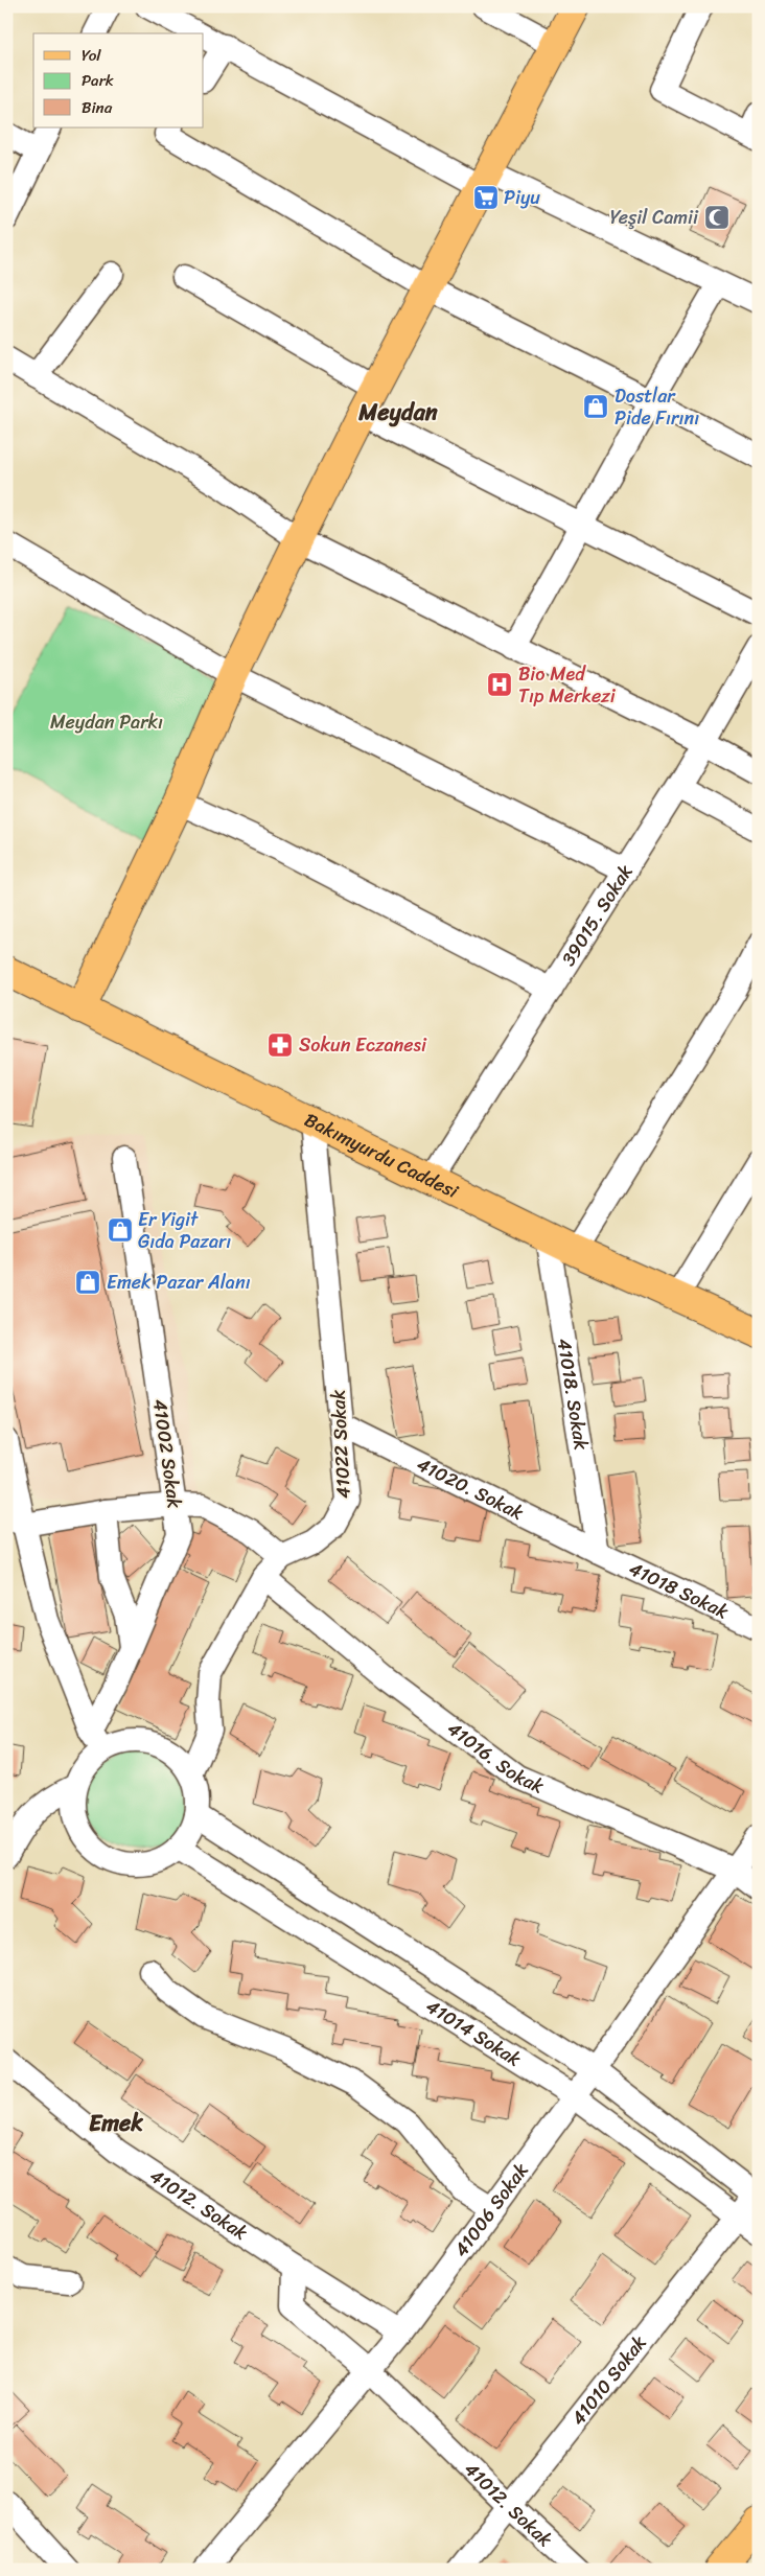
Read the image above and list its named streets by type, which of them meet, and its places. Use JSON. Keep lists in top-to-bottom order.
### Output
{
  "streets": {
    "main road": ["Bakımyurdu Caddesi"],
    "street": [
      "39015. Sokak",
      "41018. Sokak",
      "41022 Sokak",
      "41002 Sokak",
      "41020. Sokak",
      "41018 Sokak",
      "41016. Sokak",
      "41014 Sokak",
      "41012. Sokak",
      "41006 Sokak",
      "41010 Sokak"
    ]
  },
  "crossings": [
    ["39015. Sokak", "Bakımyurdu Caddesi"],
    ["Bakımyurdu Caddesi", "41018. Sokak"],
    ["Bakımyurdu Caddesi", "41022 Sokak"],
    ["41018. Sokak", "41020. Sokak"],
    ["41018. Sokak", "41018 Sokak"],
    ["41022 Sokak", "41002 Sokak"],
    ["41022 Sokak", "41020. Sokak"],
    ["41022 Sokak", "41016. Sokak"],
    ["41022 Sokak", "41014 Sokak"],
    ["41002 Sokak", "41014 Sokak"],
    ["41020. Sokak", "41018 Sokak"],
    ["41016. Sokak", "41006 Sokak"],
    ["41014 Sokak", "41006 Sokak"],
    ["41014 Sokak", "41010 Sokak"],
    ["41012. Sokak", "41006 Sokak"],
    ["41012. Sokak", "41010 Sokak"]
  ],
  "districts": ["Meydan", "Emek"],
  "parks": ["Meydan Parkı"],
  "places": {
    "supermarket": ["Piyu"],
    "mosque": ["Yeşil Camii"],
    "shop": ["Dostlar Pide Fırını", "Er Yigit Gıda Pazarı", "Emek Pazar Alanı"],
    "hospital": ["Bio Med Tıp Merkezi"],
    "pharmacy": ["Sokun Eczanesi"]
  },
  "legend": ["Yol", "Park", "Bina"]
}
